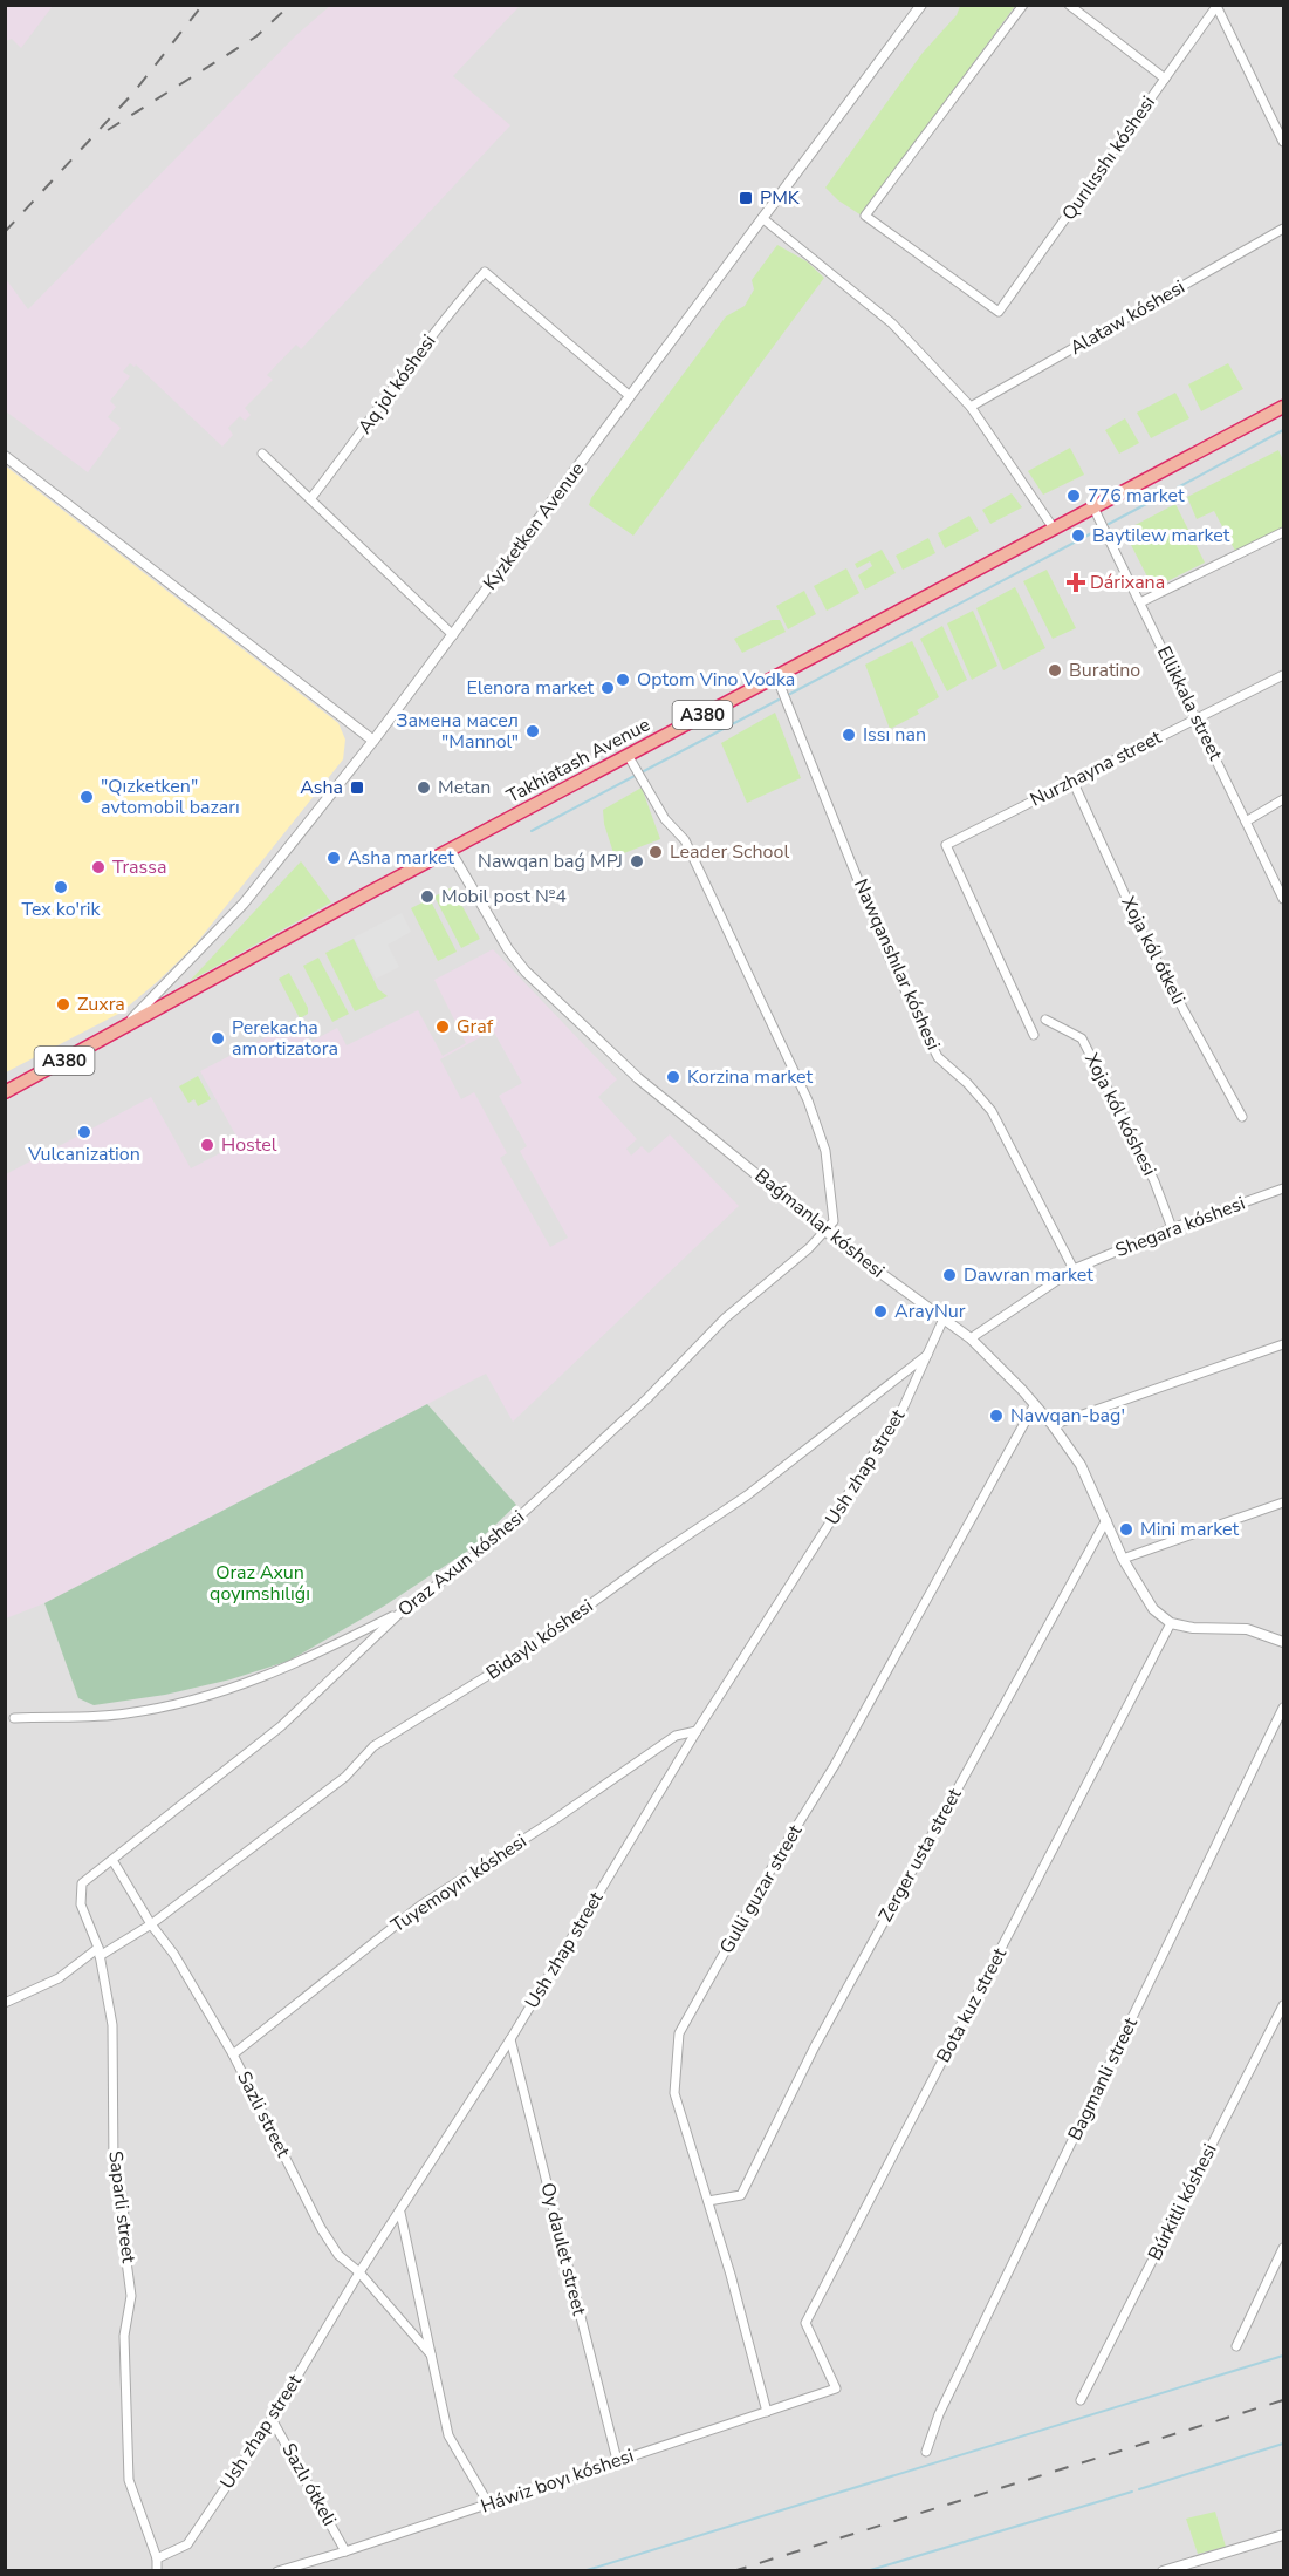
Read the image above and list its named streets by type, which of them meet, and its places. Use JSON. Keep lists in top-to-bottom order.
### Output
{
  "streets": {
    "highway": ["A380", "Takhiatash Avenue"],
    "street": [
      "Qurılısshı kóshesi",
      "Alataw kóshesi",
      "Aq jol kóshesi",
      "Kyzketken Avenue",
      "Ellikkala street",
      "Nurzhayna street",
      "Xoja kól ótkeli",
      "Nawqanshılar kóshesi",
      "Xoja kól kóshesi",
      "Baǵmanlar kóshesi",
      "Shegara kóshesi",
      "Ush zhap street",
      "Oraz Axun kóshesi",
      "Bidaylı kóshesi",
      "Zerger usta street",
      "Tuyemoyın kóshesi",
      "Gulli guzar street",
      "Bota kuz street",
      "Bagmanli street",
      "Sazli street",
      "Búrkitli kóshesi",
      "Saparli street",
      "Oy daulet street",
      "Háwiz boyı kóshesi",
      "Sazlı ótkeli"
    ]
  },
  "crossings": [
    ["Aq jol kóshesi", "Kyzketken Avenue"],
    ["Kyzketken Avenue", "Takhiatash Avenue"],
    ["Ellikkala street", "Takhiatash Avenue"],
    ["Ellikkala street", "Nurzhayna street"],
    ["Takhiatash Avenue", "Nawqanshılar kóshesi"],
    ["Takhiatash Avenue", "Baǵmanlar kóshesi"],
    ["Nurzhayna street", "Xoja kól ótkeli"],
    ["Nawqanshılar kóshesi", "Shegara kóshesi"],
    ["Xoja kól kóshesi", "Shegara kóshesi"],
    ["Baǵmanlar kóshesi", "Shegara kóshesi"],
    ["Baǵmanlar kóshesi", "Ush zhap street"],
    ["Baǵmanlar kóshesi", "Oraz Axun kóshesi"],
    ["Baǵmanlar kóshesi", "Zerger usta street"],
    ["Baǵmanlar kóshesi", "Gulli guzar street"],
    ["Baǵmanlar kóshesi", "Bota kuz street"],
    ["Ush zhap street", "Bidaylı kóshesi"],
    ["Ush zhap street", "Tuyemoyın kóshesi"],
    ["Ush zhap street", "Sazli street"],
    ["Ush zhap street", "Saparli street"],
    ["Ush zhap street", "Oy daulet street"],
    ["Ush zhap street", "Sazlı ótkeli"],
    ["Oraz Axun kóshesi", "Sazli street"],
    ["Oraz Axun kóshesi", "Saparli street"],
    ["Bidaylı kóshesi", "Sazli street"],
    ["Bidaylı kóshesi", "Saparli street"],
    ["Zerger usta street", "Gulli guzar street"],
    ["Tuyemoyın kóshesi", "Sazli street"],
    ["Gulli guzar street", "Háwiz boyı kóshesi"],
    ["Bota kuz street", "Háwiz boyı kóshesi"],
    ["Sazli street", "Háwiz boyı kóshesi"],
    ["Oy daulet street", "Háwiz boyı kóshesi"],
    ["Háwiz boyı kóshesi", "Sazlı ótkeli"]
  ],
  "parks": ["Oraz Axun qoyımshılıǵı"],
  "places": {
    "transit": ["PMK", "Asha"],
    "other": [
      "776 market",
      "Baytilew market",
      "Buratino",
      "Optom Vino Vodka",
      "Elenora market",
      "Замена масел \"Mannol\"",
      "Issı nan",
      "Metan",
      "\"Qızketken\" avtomobil bazarı",
      "Leader School",
      "Asha market",
      "Nawqan baǵ MPJ",
      "Trassa",
      "Tex ko'rik",
      "Mobil post №4",
      "Zuxra",
      "Graf",
      "Perekacha amortizatora",
      "Korzina market",
      "Vulcanization",
      "Hostel",
      "Dawran market",
      "ArayNur",
      "Nawqan-bag'",
      "Mini market"
    ],
    "health": ["Dárixana"]
  }
}
